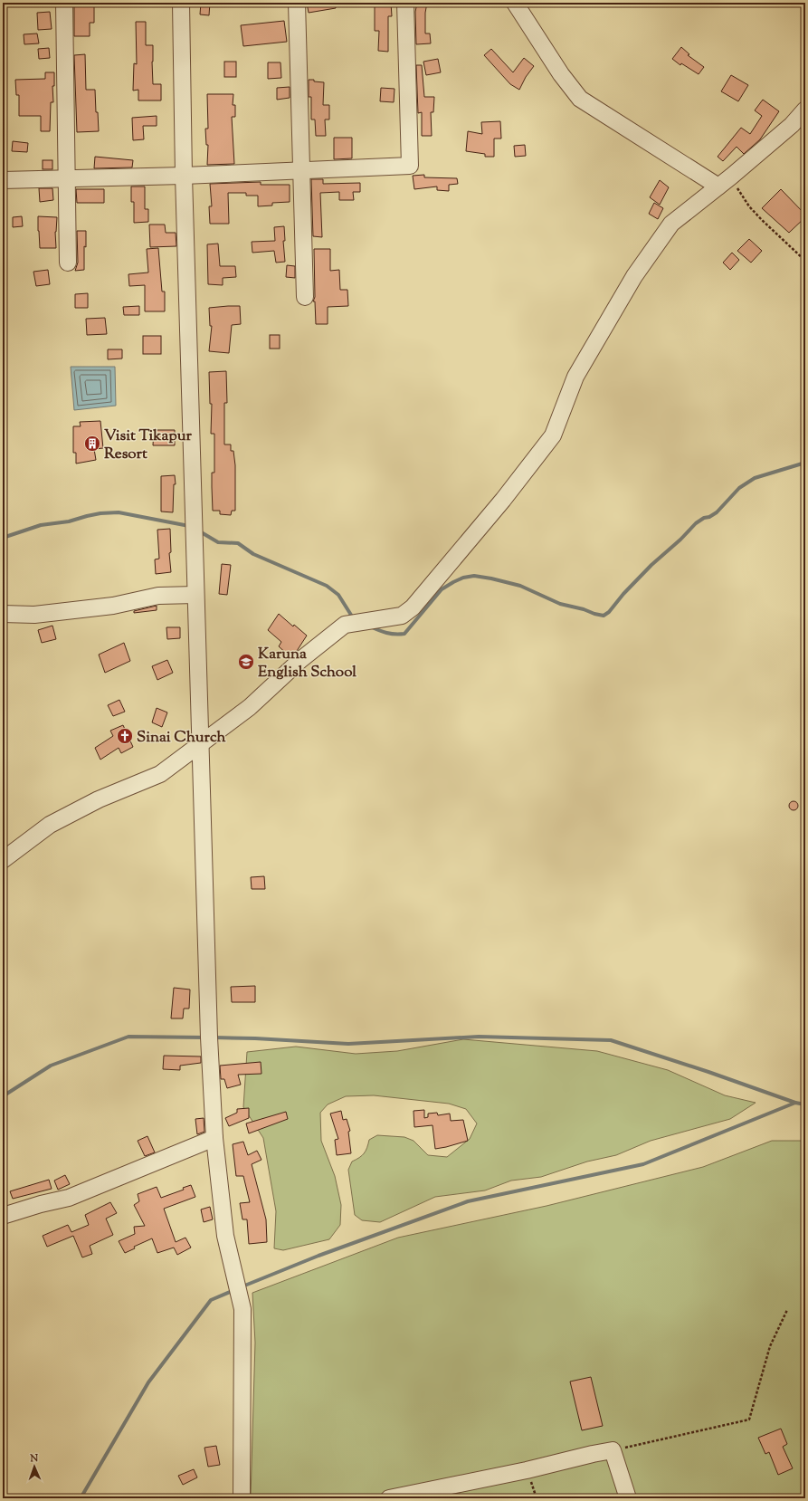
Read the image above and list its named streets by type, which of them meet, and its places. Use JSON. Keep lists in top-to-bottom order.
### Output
{
  "places": {
    "building": ["Visit Tikapur Resort"],
    "school or university": ["Karuna English School"],
    "church": ["Sinai Church"]
  },
  "north": "top"
}
